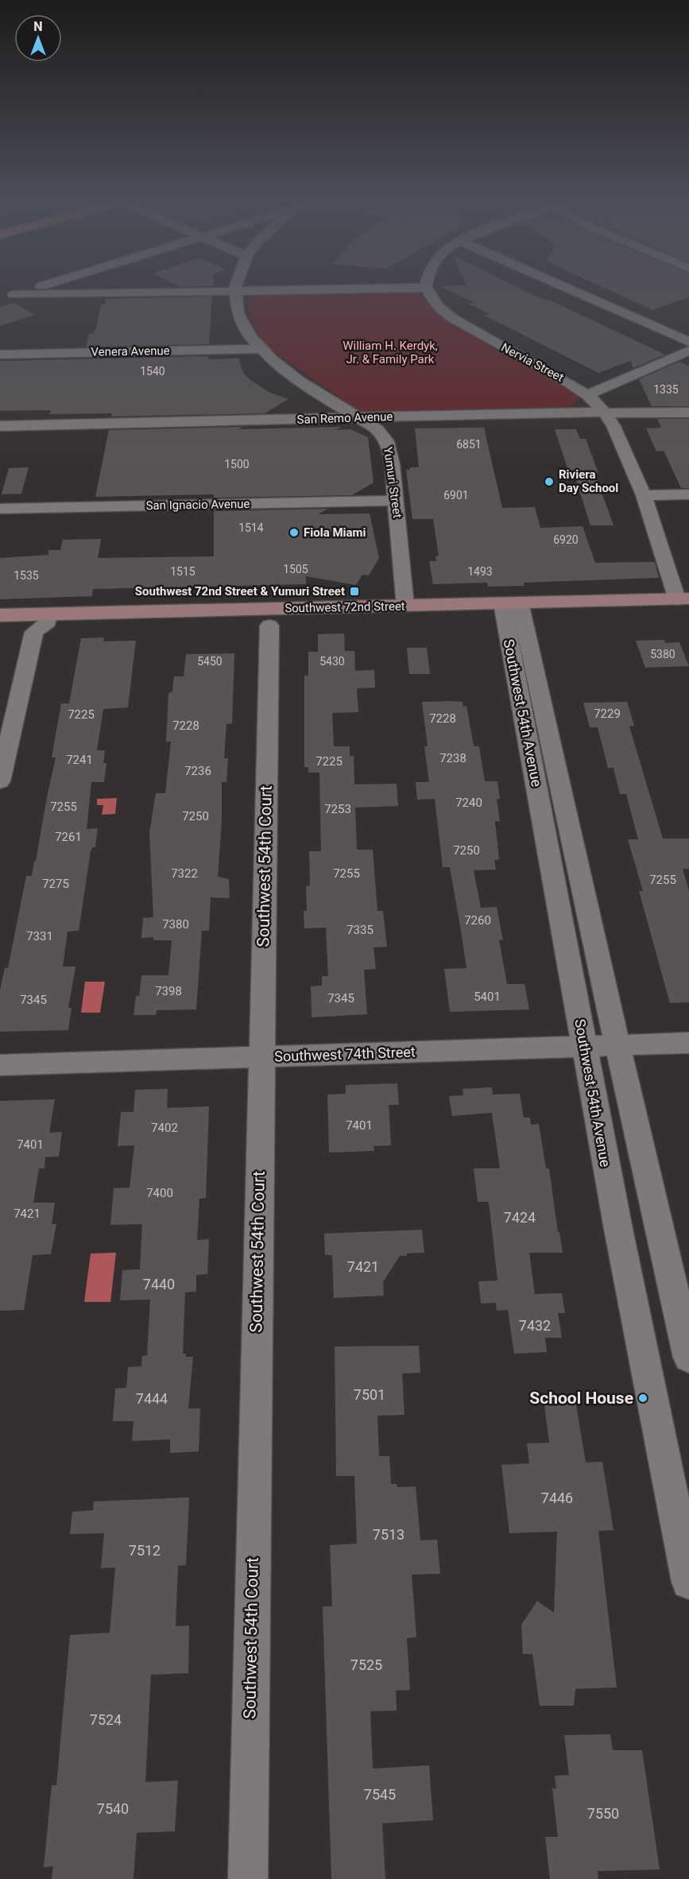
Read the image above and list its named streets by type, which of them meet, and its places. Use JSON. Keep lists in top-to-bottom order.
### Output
{
  "streets": {
    "main road": ["Southwest 72nd Street"],
    "street": [
      "Venera Avenue",
      "Nervia Street",
      "San Remo Avenue",
      "Yumuri Street",
      "San Ignacio Avenue",
      "Southwest 54th Avenue",
      "Southwest 54th Court",
      "Southwest 74th Street"
    ]
  },
  "crossings": [
    ["Venera Avenue", "Yumuri Street"],
    ["Nervia Street", "San Remo Avenue"],
    ["Nervia Street", "Southwest 72nd Street"],
    ["San Remo Avenue", "Yumuri Street"],
    ["Yumuri Street", "San Ignacio Avenue"],
    ["Yumuri Street", "Southwest 72nd Street"],
    ["Southwest 72nd Street", "Southwest 54th Avenue"],
    ["Southwest 72nd Street", "Southwest 54th Court"],
    ["Southwest 54th Avenue", "Southwest 74th Street"],
    ["Southwest 54th Court", "Southwest 74th Street"]
  ],
  "parks": ["William H. Kerdyk, Jr. & Family Park"],
  "places": {
    "other": ["Riviera Day School", "Fiola Miami", "School House"],
    "transit": ["Southwest 72nd Street & Yumuri Street"]
  },
  "house_numbers": [
    "1540",
    "1335",
    "6851",
    "1500",
    "6901",
    "1514",
    "6920",
    "1505",
    "1515",
    "1493",
    "1535",
    "5380",
    "5450",
    "5430",
    "7229",
    "7225",
    "7228",
    "7228",
    "7238",
    "7241",
    "7225",
    "7236",
    "7240",
    "7255",
    "7253",
    "7250",
    "7261",
    "7250",
    "7322",
    "7255",
    "7255",
    "7275",
    "7260",
    "7380",
    "7335",
    "7331",
    "7398",
    "5401",
    "7345",
    "7345",
    "7401",
    "7402",
    "7401",
    "7400",
    "7421",
    "7424",
    "7421",
    "7440",
    "7432",
    "7501",
    "7444",
    "7446",
    "7513",
    "7512",
    "7525",
    "7524",
    "7545",
    "7540",
    "7550"
  ],
  "north": "top"
}
